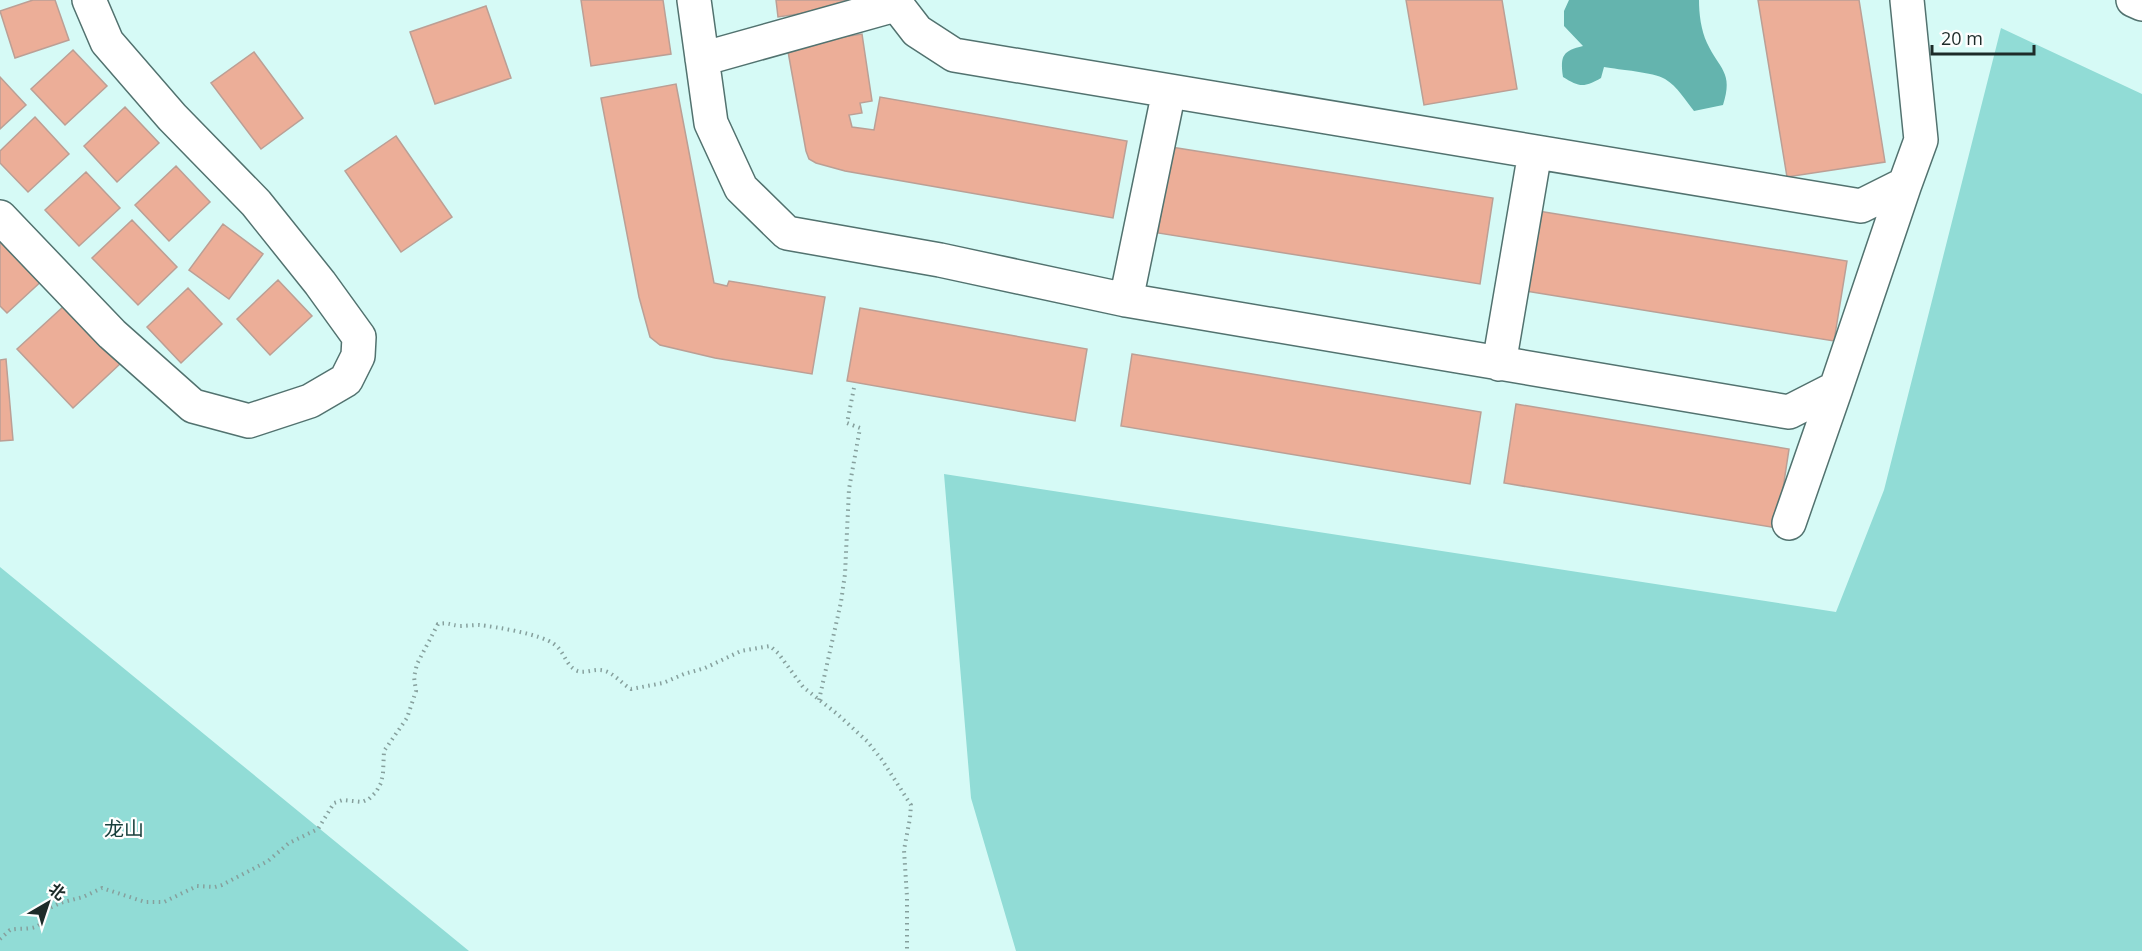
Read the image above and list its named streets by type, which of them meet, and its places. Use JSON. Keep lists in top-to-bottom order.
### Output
{
  "parks": ["龙山"],
  "scale_bar": "20 m",
  "north": "top right"
}
